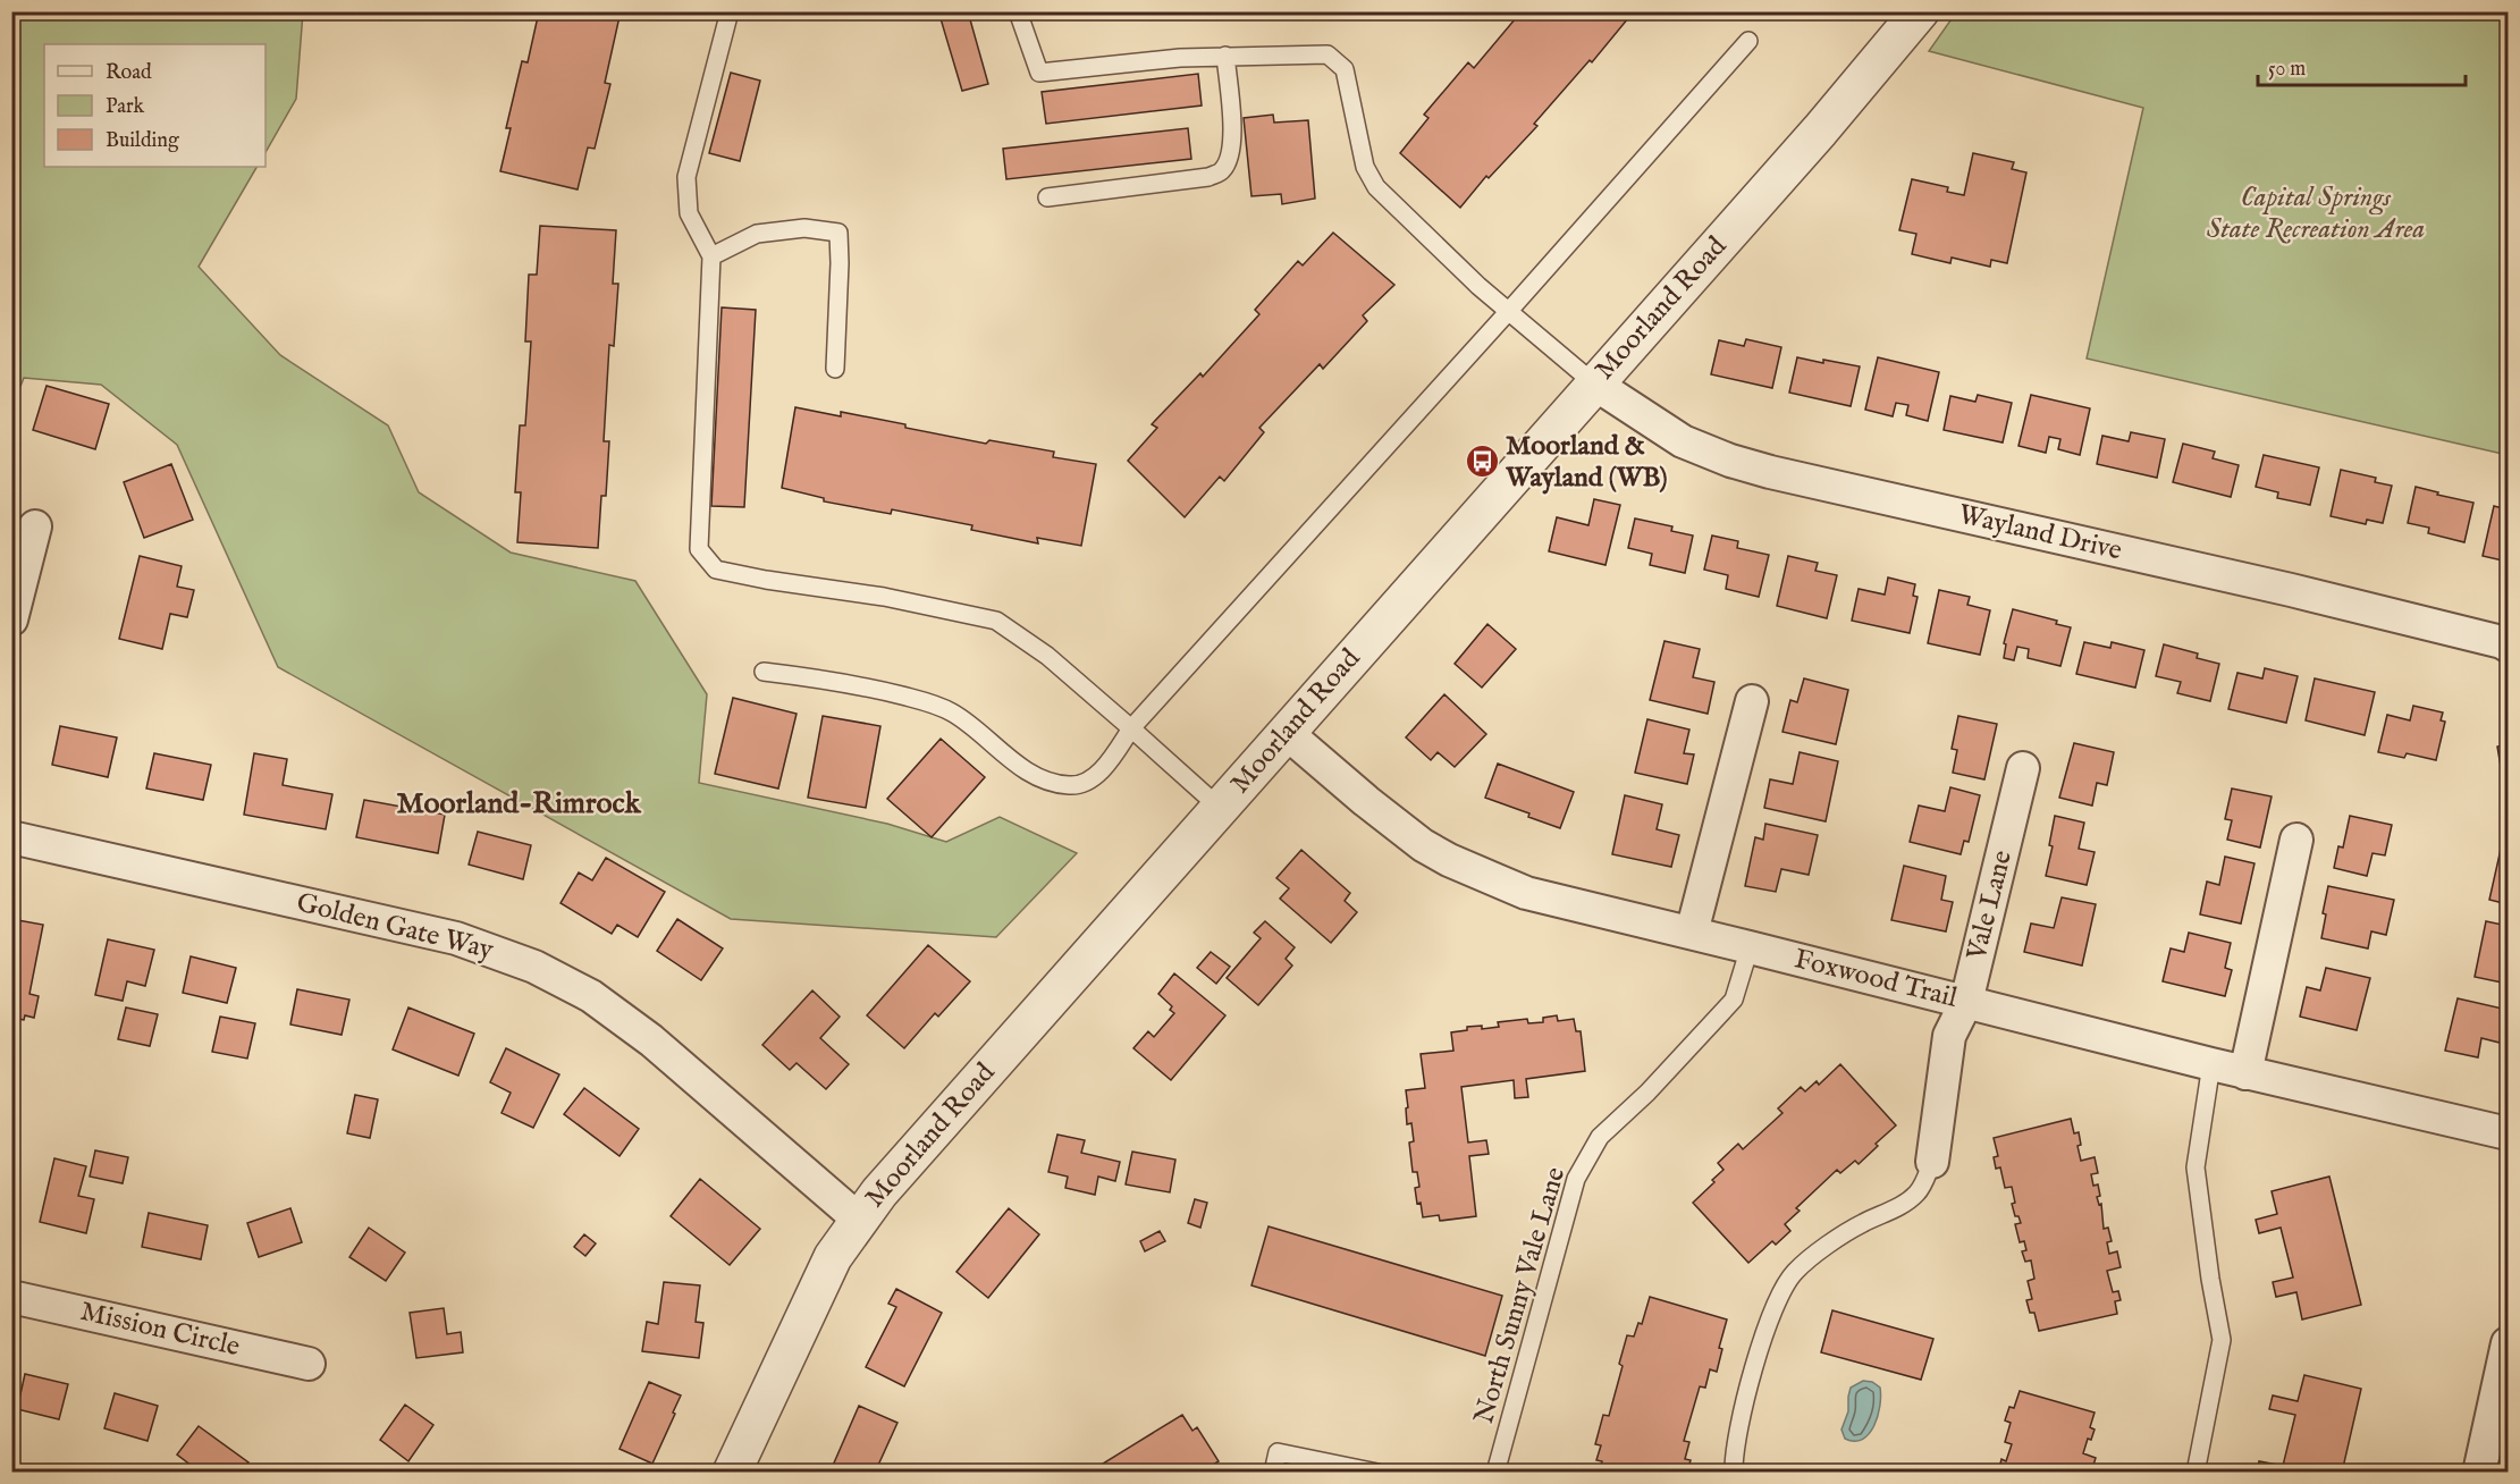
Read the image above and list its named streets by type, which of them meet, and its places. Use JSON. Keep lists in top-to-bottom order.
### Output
{
  "streets": {
    "street": [
      "Moorland Road",
      "Wayland Drive",
      "Vale Lane",
      "Golden Gate Way",
      "Foxwood Trail",
      "Mission Circle"
    ],
    "lane": ["North Sunny Vale Lane"]
  },
  "crossings": [
    ["Moorland Road", "Wayland Drive"],
    ["Moorland Road", "Golden Gate Way"],
    ["Moorland Road", "Foxwood Trail"],
    ["Vale Lane", "Foxwood Trail"],
    ["Foxwood Trail", "North Sunny Vale Lane"]
  ],
  "districts": ["Moorland-Rimrock"],
  "parks": ["Capital Springs State Recreation Area"],
  "places": {
    "bus stop": ["Moorland & Wayland (WB)"]
  },
  "legend": ["Road", "Park", "Building"],
  "scale_bar": "50 m"
}
